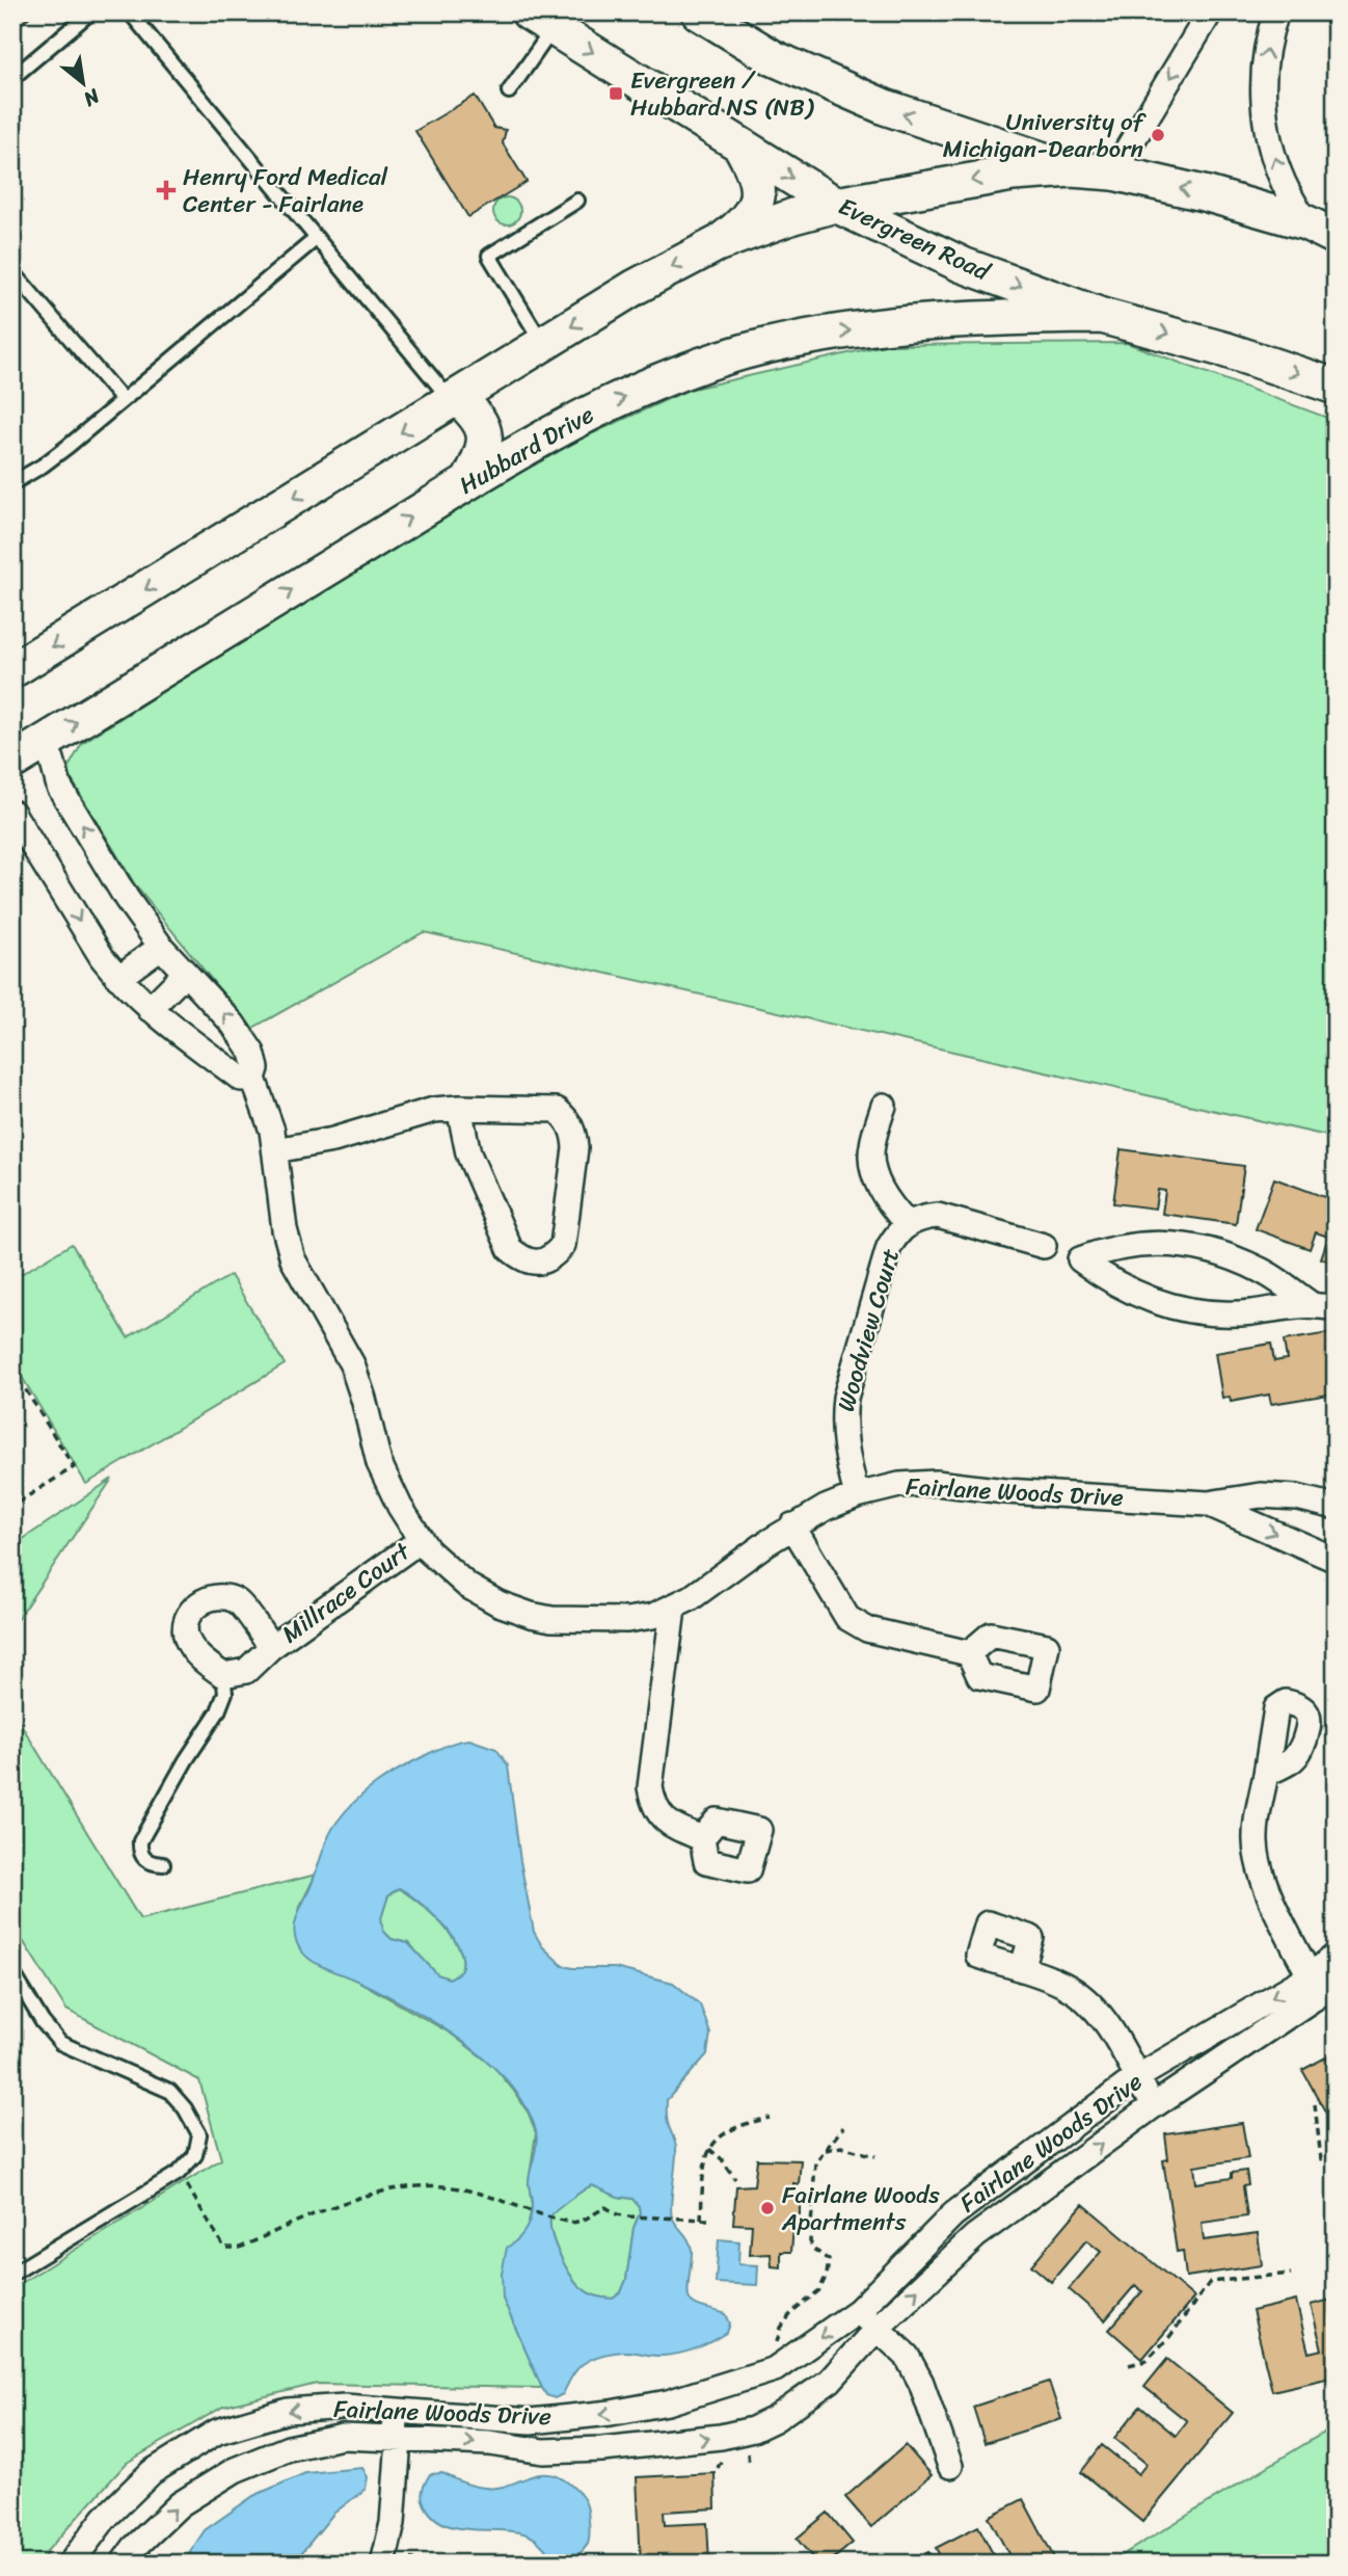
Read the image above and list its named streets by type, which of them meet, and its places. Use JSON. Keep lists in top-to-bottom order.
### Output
{
  "streets": {
    "street": [
      "Evergreen Road",
      "Hubbard Drive",
      "Woodview Court",
      "Fairlane Woods Drive",
      "Millrace Court"
    ]
  },
  "crossings": [
    ["Evergreen Road", "Hubbard Drive"],
    ["Hubbard Drive", "Fairlane Woods Drive"],
    ["Woodview Court", "Fairlane Woods Drive"],
    ["Fairlane Woods Drive", "Millrace Court"]
  ],
  "places": {
    "transit": ["Evergreen / Hubbard NS (NB)"],
    "other": ["University of Michigan-Dearborn", "Fairlane Woods Apartments"],
    "health": ["Henry Ford Medical Center - Fairlane"]
  },
  "north": "bottom right"
}
